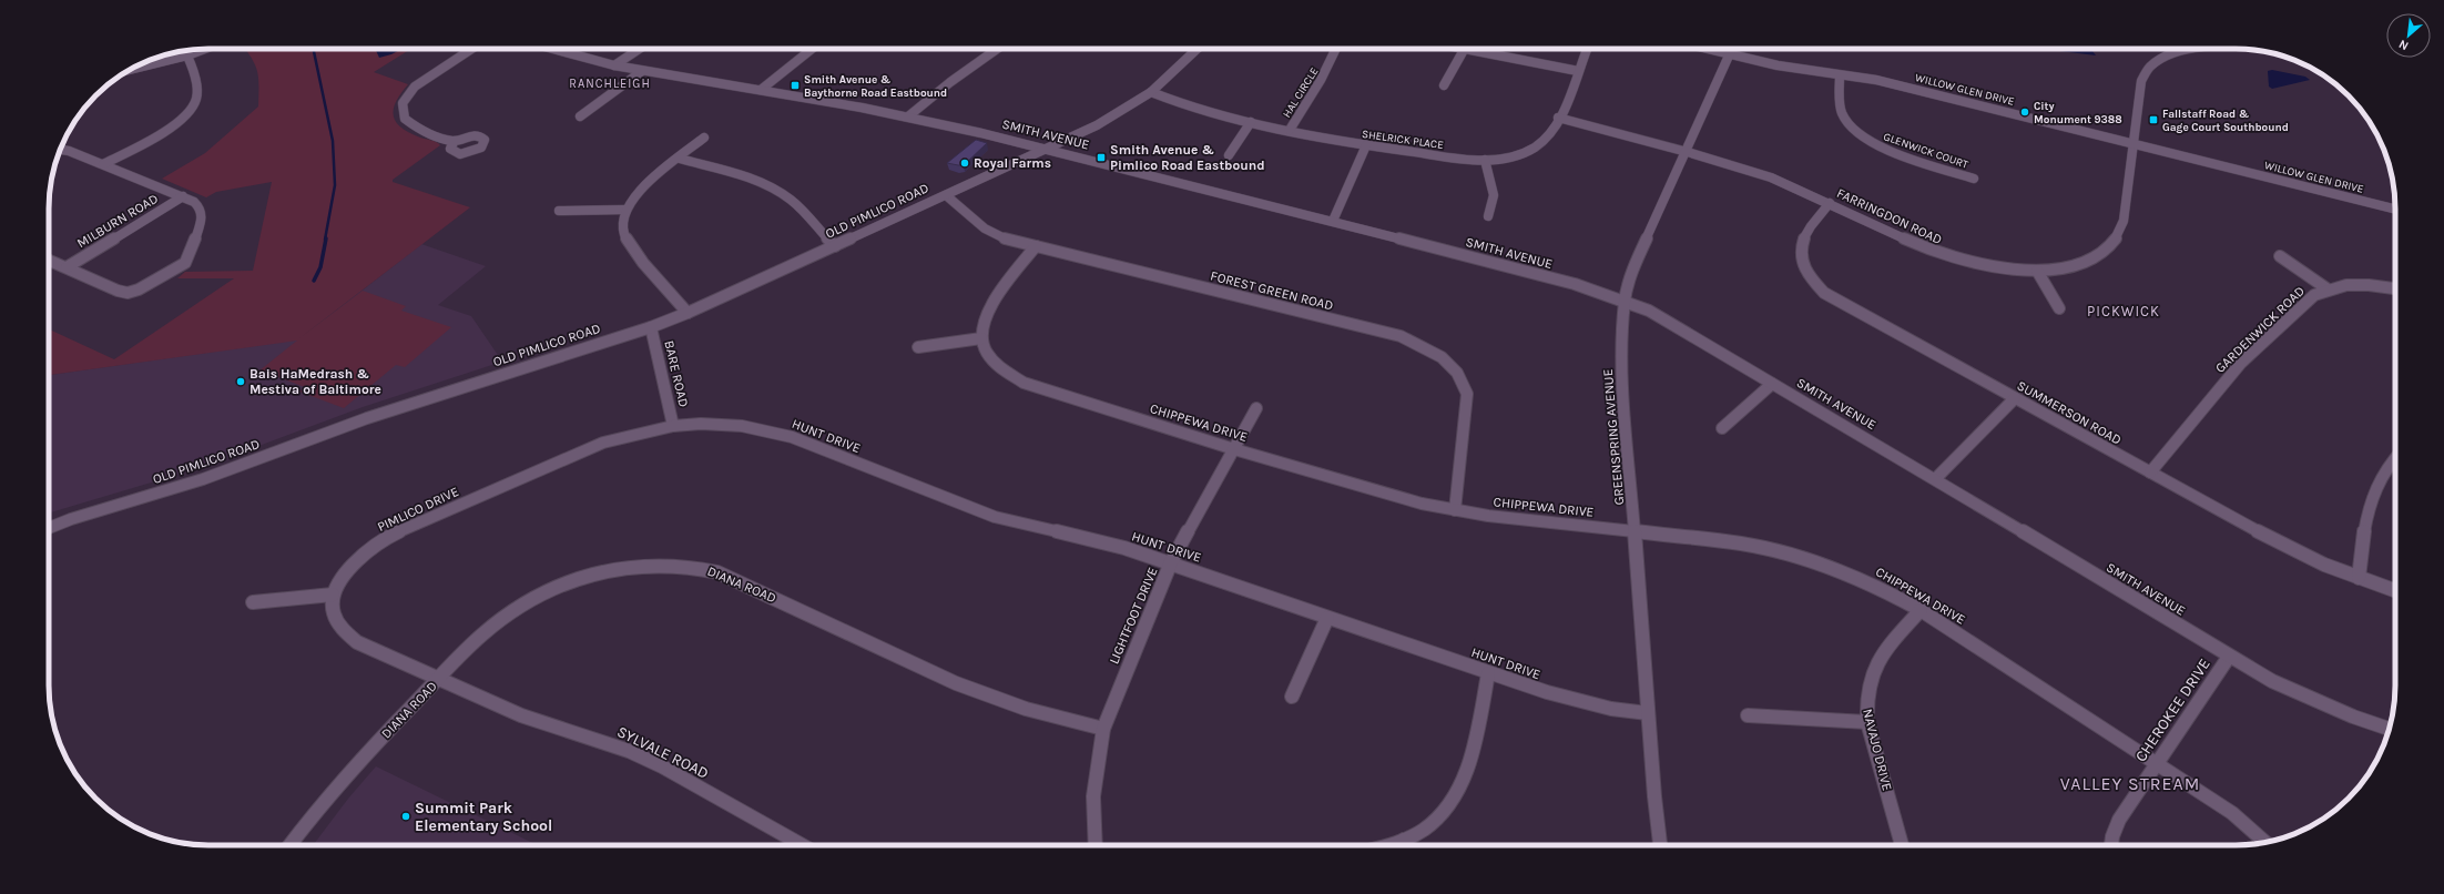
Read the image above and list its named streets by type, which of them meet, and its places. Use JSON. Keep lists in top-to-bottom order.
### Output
{
  "streets": {
    "street": [
      "WILLOW GLEN DRIVE",
      "HAL CIRCLE",
      "SMITH AVENUE",
      "SHELRICK PLACE",
      "GLENWICK COURT",
      "OLD PIMLICO ROAD",
      "FARRINGDON ROAD",
      "MILBURN ROAD",
      "FOREST GREEN ROAD",
      "GARDENWICK ROAD",
      "BARE ROAD",
      "SUMMERSON ROAD",
      "CHIPPEWA DRIVE",
      "HUNT DRIVE",
      "GREENSPRING AVENUE",
      "PIMLICO DRIVE",
      "DIANA ROAD",
      "LIGHTFOOT DRIVE",
      "CHEROKEE DRIVE",
      "NAVAJO DRIVE",
      "SYLVALE ROAD"
    ]
  },
  "crossings": [
    ["WILLOW GLEN DRIVE", "GLENWICK COURT"],
    ["WILLOW GLEN DRIVE", "FARRINGDON ROAD"],
    ["WILLOW GLEN DRIVE", "GREENSPRING AVENUE"],
    ["HAL CIRCLE", "SHELRICK PLACE"],
    ["SMITH AVENUE", "OLD PIMLICO ROAD"],
    ["SMITH AVENUE", "GREENSPRING AVENUE"],
    ["SMITH AVENUE", "CHEROKEE DRIVE"],
    ["SHELRICK PLACE", "OLD PIMLICO ROAD"],
    ["SHELRICK PLACE", "FARRINGDON ROAD"],
    ["OLD PIMLICO ROAD", "FOREST GREEN ROAD"],
    ["OLD PIMLICO ROAD", "BARE ROAD"],
    ["FARRINGDON ROAD", "SUMMERSON ROAD"],
    ["FARRINGDON ROAD", "GREENSPRING AVENUE"],
    ["FOREST GREEN ROAD", "CHIPPEWA DRIVE"],
    ["GARDENWICK ROAD", "SUMMERSON ROAD"],
    ["BARE ROAD", "HUNT DRIVE"],
    ["BARE ROAD", "PIMLICO DRIVE"],
    ["CHIPPEWA DRIVE", "GREENSPRING AVENUE"],
    ["CHIPPEWA DRIVE", "LIGHTFOOT DRIVE"],
    ["CHIPPEWA DRIVE", "CHEROKEE DRIVE"],
    ["CHIPPEWA DRIVE", "NAVAJO DRIVE"],
    ["HUNT DRIVE", "GREENSPRING AVENUE"],
    ["HUNT DRIVE", "PIMLICO DRIVE"],
    ["HUNT DRIVE", "LIGHTFOOT DRIVE"],
    ["DIANA ROAD", "LIGHTFOOT DRIVE"],
    ["DIANA ROAD", "SYLVALE ROAD"]
  ],
  "districts": ["RANCHLEIGH", "PICKWICK", "VALLEY STREAM"],
  "places": {
    "transit": ["Smith Avenue & Baythorne Road Eastbound", "Fallstaff Road & Gage Court Southbound", "Smith Avenue & Pimlico Road Eastbound"],
    "other": [
      "City Monument 9388",
      "Royal Farms",
      "Bais HaMedrash & Mestiva of Baltimore",
      "Summit Park Elementary School"
    ]
  },
  "north": "bottom left"
}
